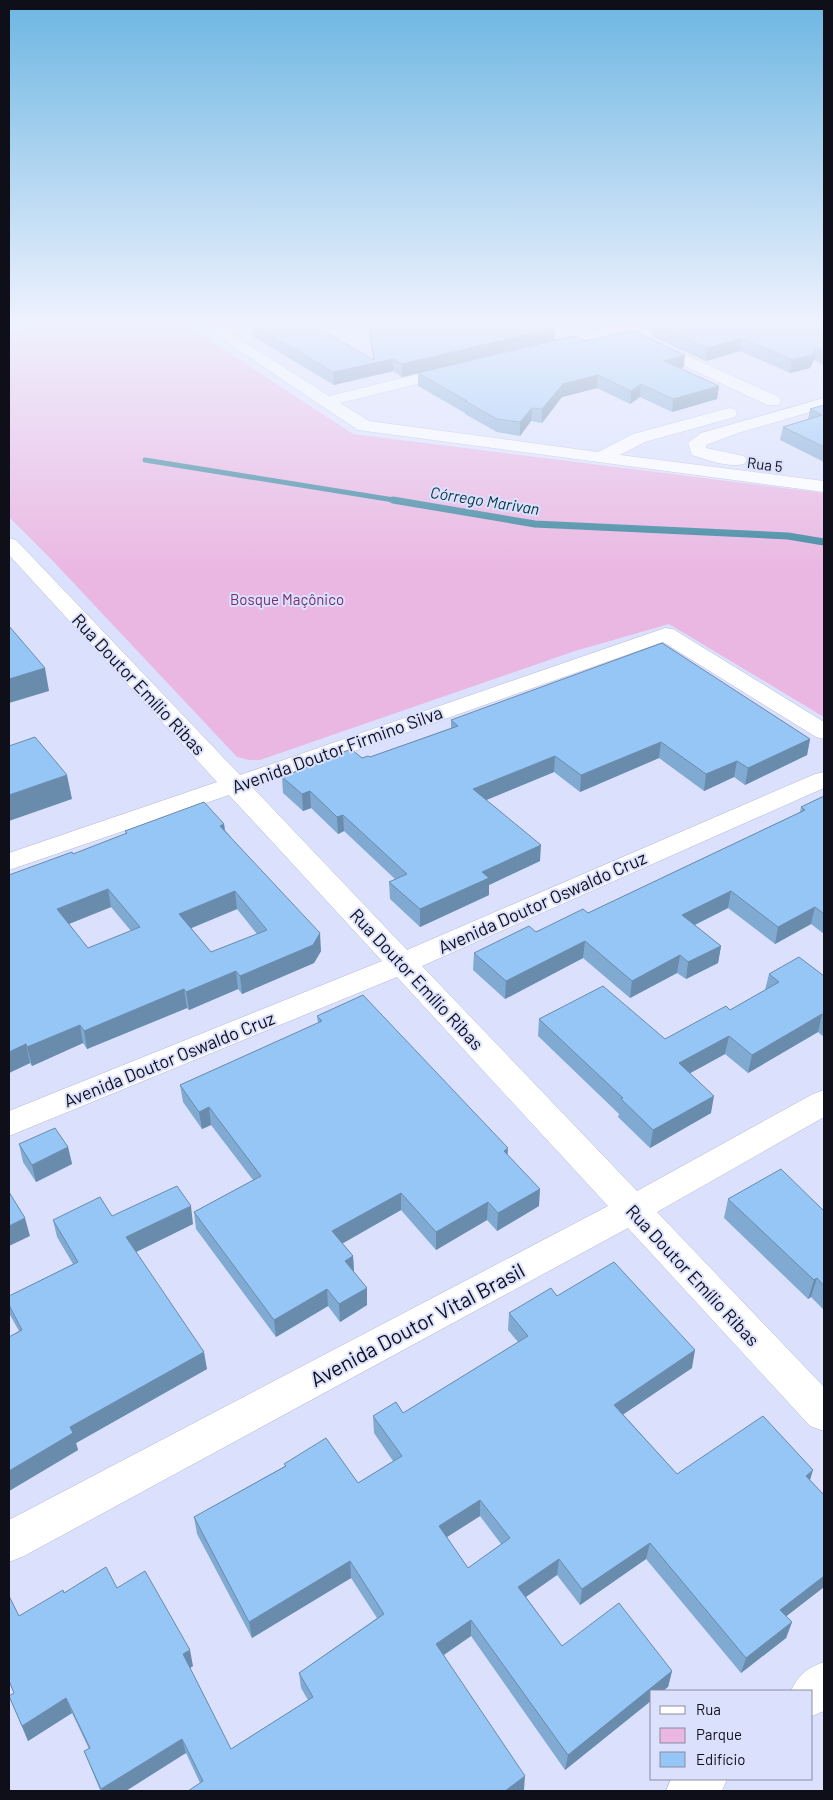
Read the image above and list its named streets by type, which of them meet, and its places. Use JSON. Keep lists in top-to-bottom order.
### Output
{
  "streets": {
    "street": [
      "Rua 5",
      "Rua Doutor Emílio Ribas",
      "Avenida Doutor Firmino Silva",
      "Avenida Doutor Oswaldo Cruz",
      "Avenida Doutor Vital Brasil"
    ]
  },
  "crossings": [
    ["Rua Doutor Emílio Ribas", "Avenida Doutor Firmino Silva"],
    ["Rua Doutor Emílio Ribas", "Avenida Doutor Oswaldo Cruz"],
    ["Rua Doutor Emílio Ribas", "Avenida Doutor Vital Brasil"]
  ],
  "water": ["Córrego Marivan"],
  "parks": ["Bosque Maçônico"],
  "legend": ["Rua", "Parque", "Edifício"]
}
